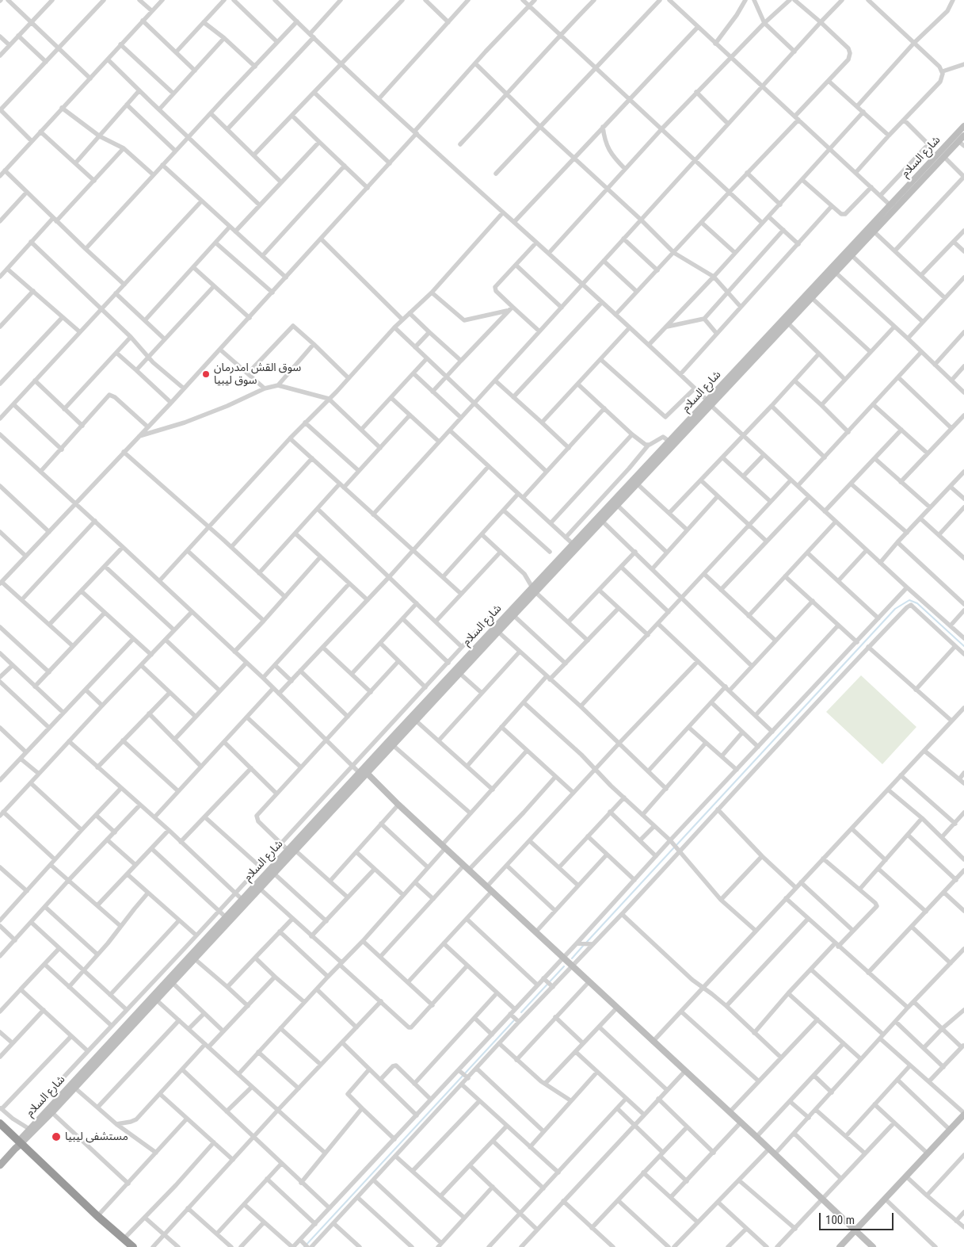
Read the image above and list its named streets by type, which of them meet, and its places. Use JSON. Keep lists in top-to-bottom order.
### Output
{
  "streets": {
    "main road": ["شارع السلام"]
  },
  "places": ["سوق القش امدرمان سوق ليبيا", "مستشفى ليبيا"],
  "scale_bar": "100 m"
}
